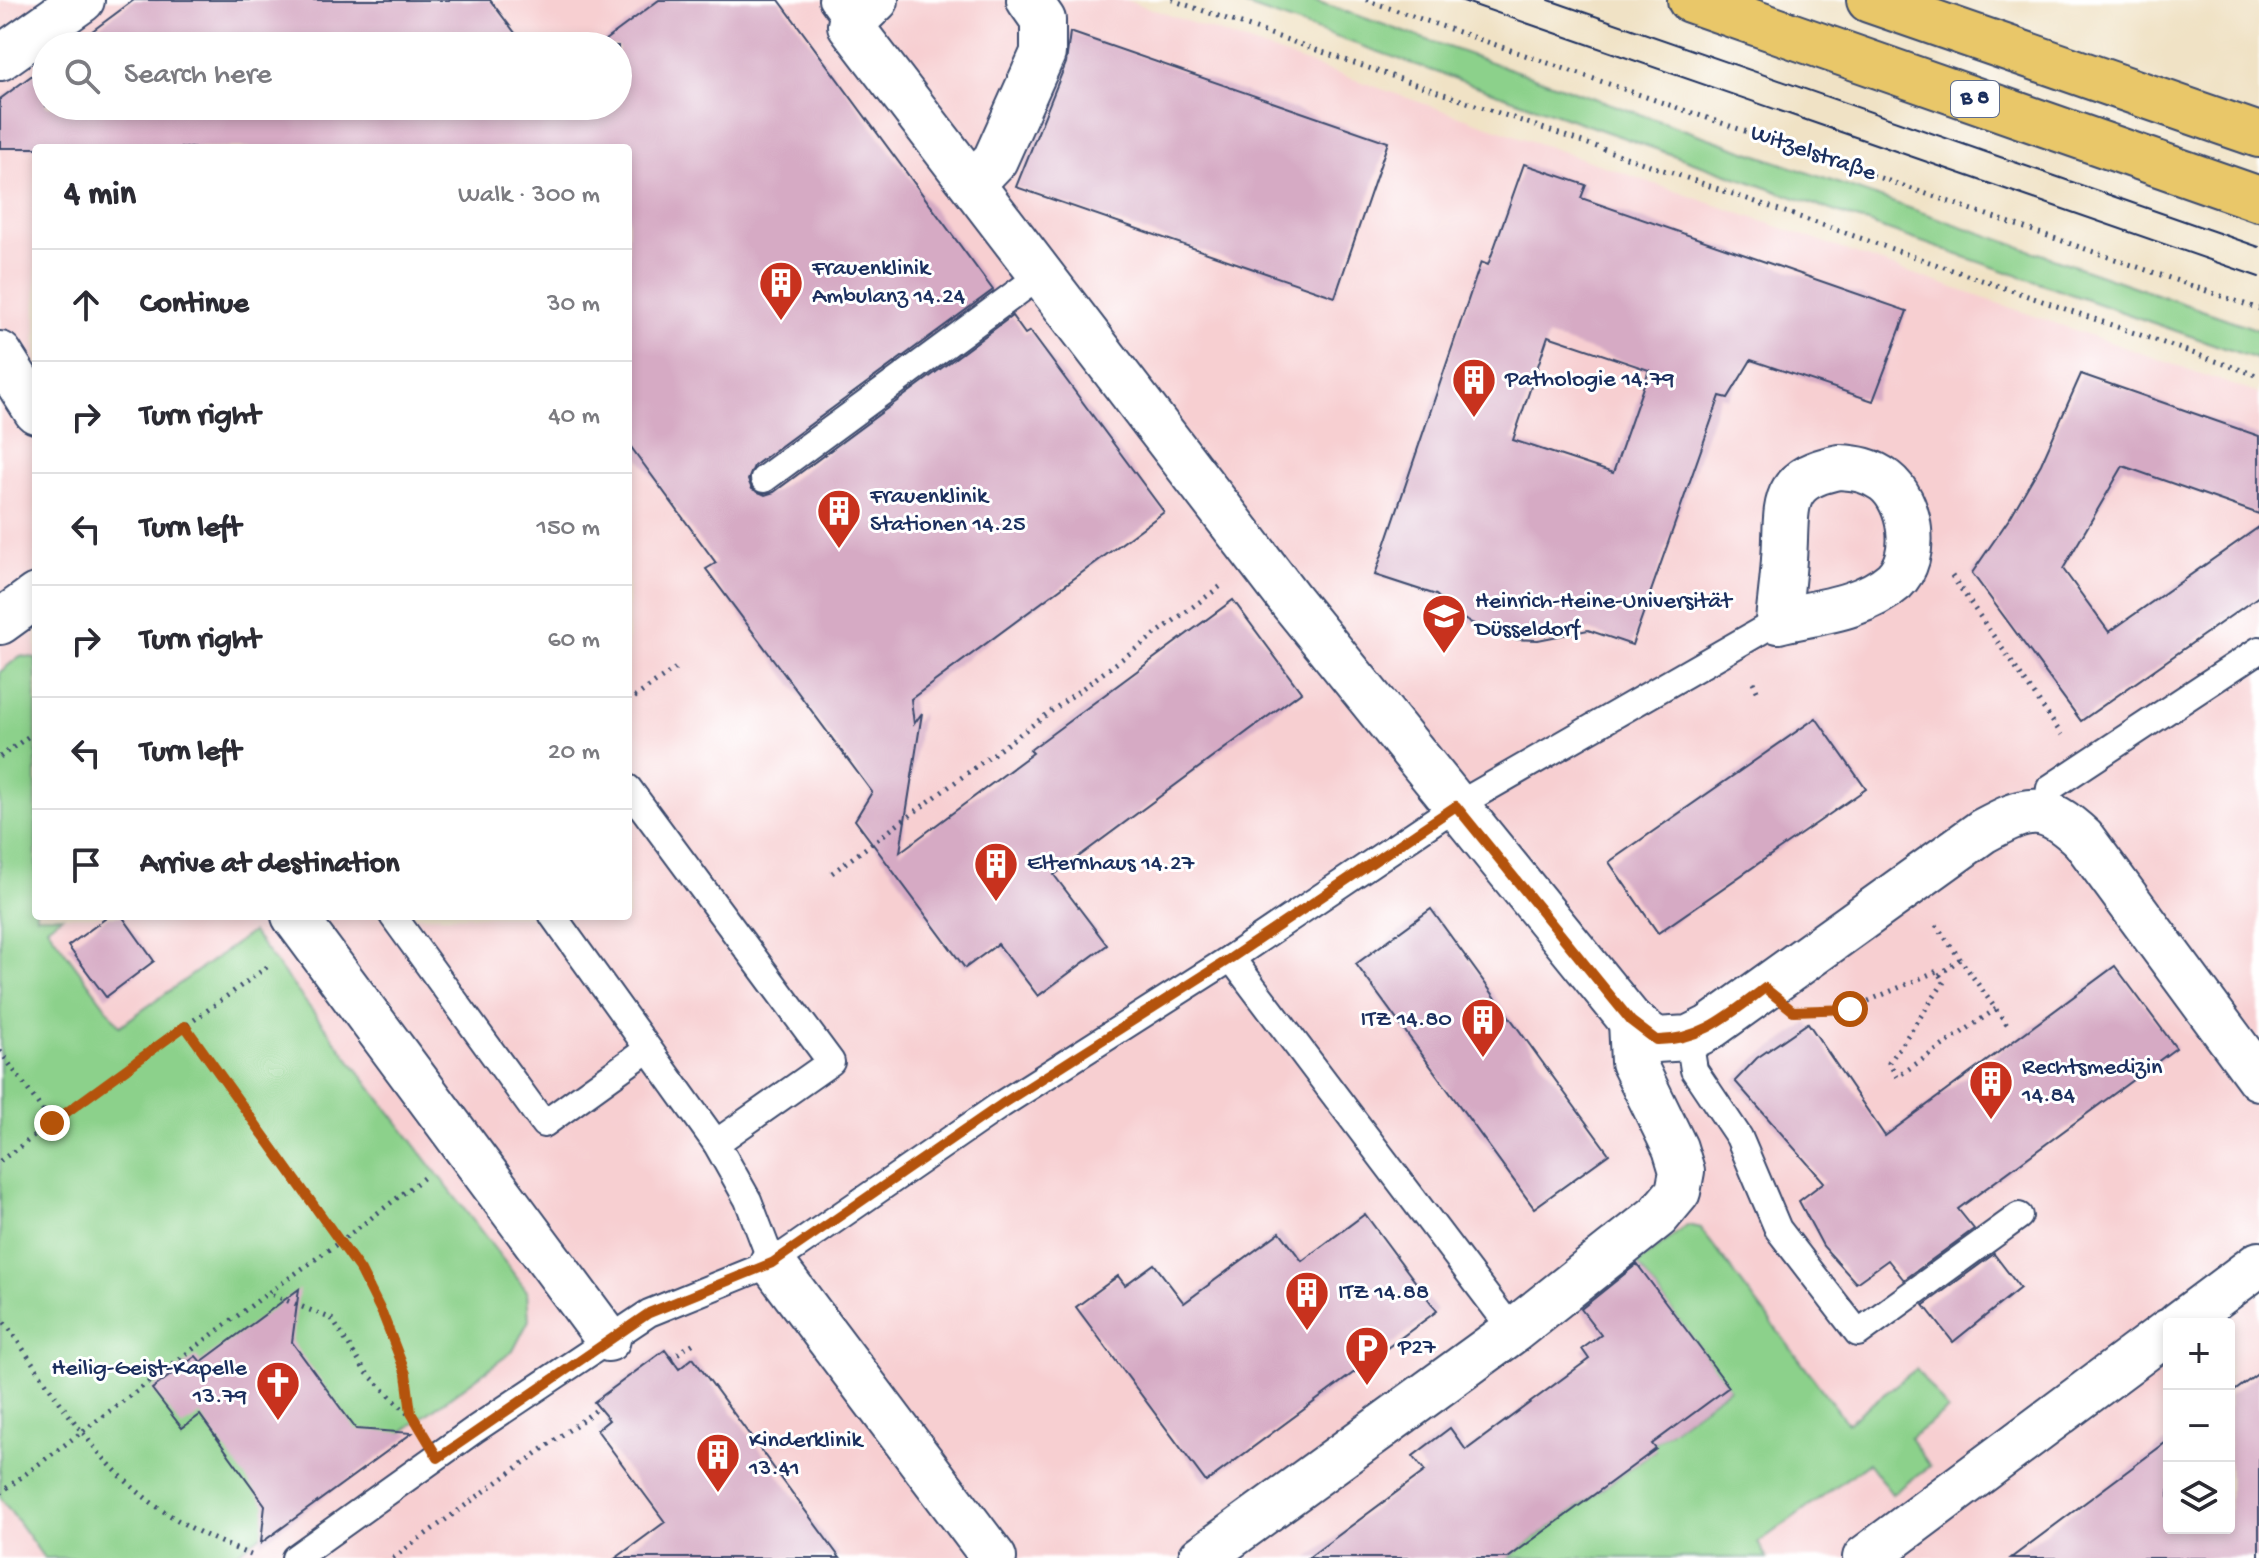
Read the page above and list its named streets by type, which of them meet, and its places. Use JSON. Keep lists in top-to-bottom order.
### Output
{
  "streets": {
    "main road": ["B 8"],
    "path": ["Witzelstraße"]
  },
  "places": {
    "building": [
      "Frauenklinik Ambulanz 14.24",
      "Pathologie 14.79",
      "Frauenklinik Stationen 14.25",
      "Elternhaus 14.27",
      "ITZ 14.80",
      "Rechtsmedizin 14.84",
      "ITZ 14.88",
      "Kinderklinik 13.41"
    ],
    "school or university": ["Heinrich-Heine-Universität Düsseldorf"],
    "parking": ["P27"],
    "church": ["Heilig-Geist-Kapelle 13.79"]
  },
  "page": {
    "search": "Search here",
    "heading": ["4 min", "Walk · 300 m"],
    "list": [
      ["Continue", "30 m"],
      ["Turn right", "40 m"],
      ["Turn left", "150 m"],
      ["Turn right", "60 m"],
      ["Turn left", "20 m"],
      "Arrive at destination"
    ],
    "map_buttons": ["+", "−"]
  }
}
